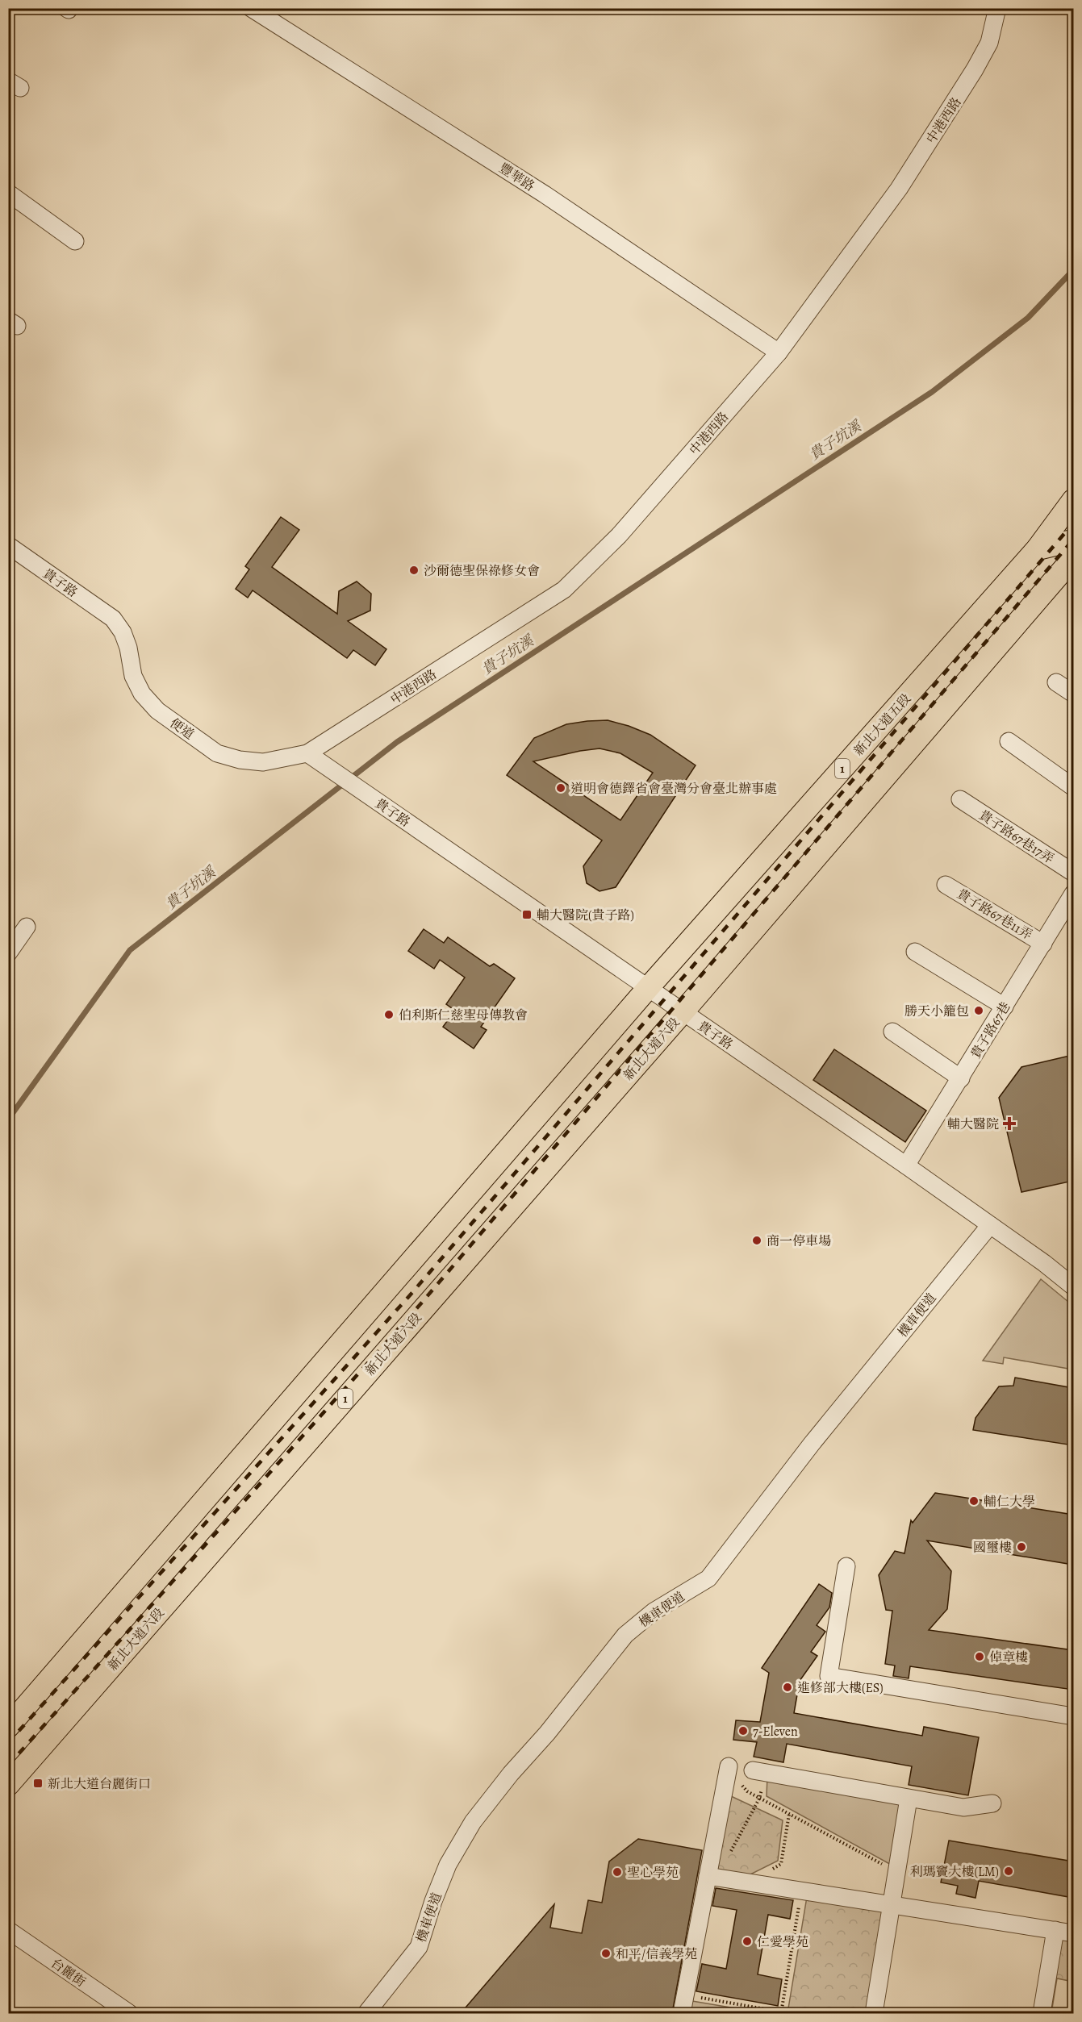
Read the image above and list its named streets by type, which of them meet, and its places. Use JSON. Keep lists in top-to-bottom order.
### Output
{
  "streets": {
    "main road": ["新北大道五段", "1", "新北大道六段"],
    "street": [
      "中港西路",
      "豐華路",
      "貴子路",
      "便道",
      "貴子路67巷17弄",
      "貴子路67巷11弄",
      "貴子路67巷",
      "機車便道",
      "台麗街"
    ]
  },
  "crossings": [
    ["中港西路", "豐華路"],
    ["中港西路", "貴子路"],
    ["中港西路", "便道"],
    ["貴子路", "新北大道五段"],
    ["貴子路", "便道"],
    ["貴子路", "1"],
    ["貴子路", "貴子路67巷"],
    ["貴子路", "新北大道六段"],
    ["貴子路", "機車便道"],
    ["新北大道五段", "1"],
    ["1", "新北大道六段"],
    ["貴子路67巷11弄", "貴子路67巷"]
  ],
  "water": ["貴子坑溪"],
  "places": {
    "other": [
      "沙爾德聖保祿修女會",
      "道明會德鐸省會臺灣分會臺北辦事處",
      "勝天小籠包",
      "伯利斯仁慈聖母傳教會",
      "商一停車場",
      "輔仁大學",
      "國璽樓",
      "倬章樓",
      "進修部大樓(ES)",
      "7-Eleven",
      "利瑪竇大樓(LM)",
      "聖心學苑",
      "仁愛學苑",
      "和平/信義學苑"
    ],
    "transit": ["輔大醫院(貴子路)", "新北大道台麗街口"],
    "health": ["輔大醫院"]
  }
}
